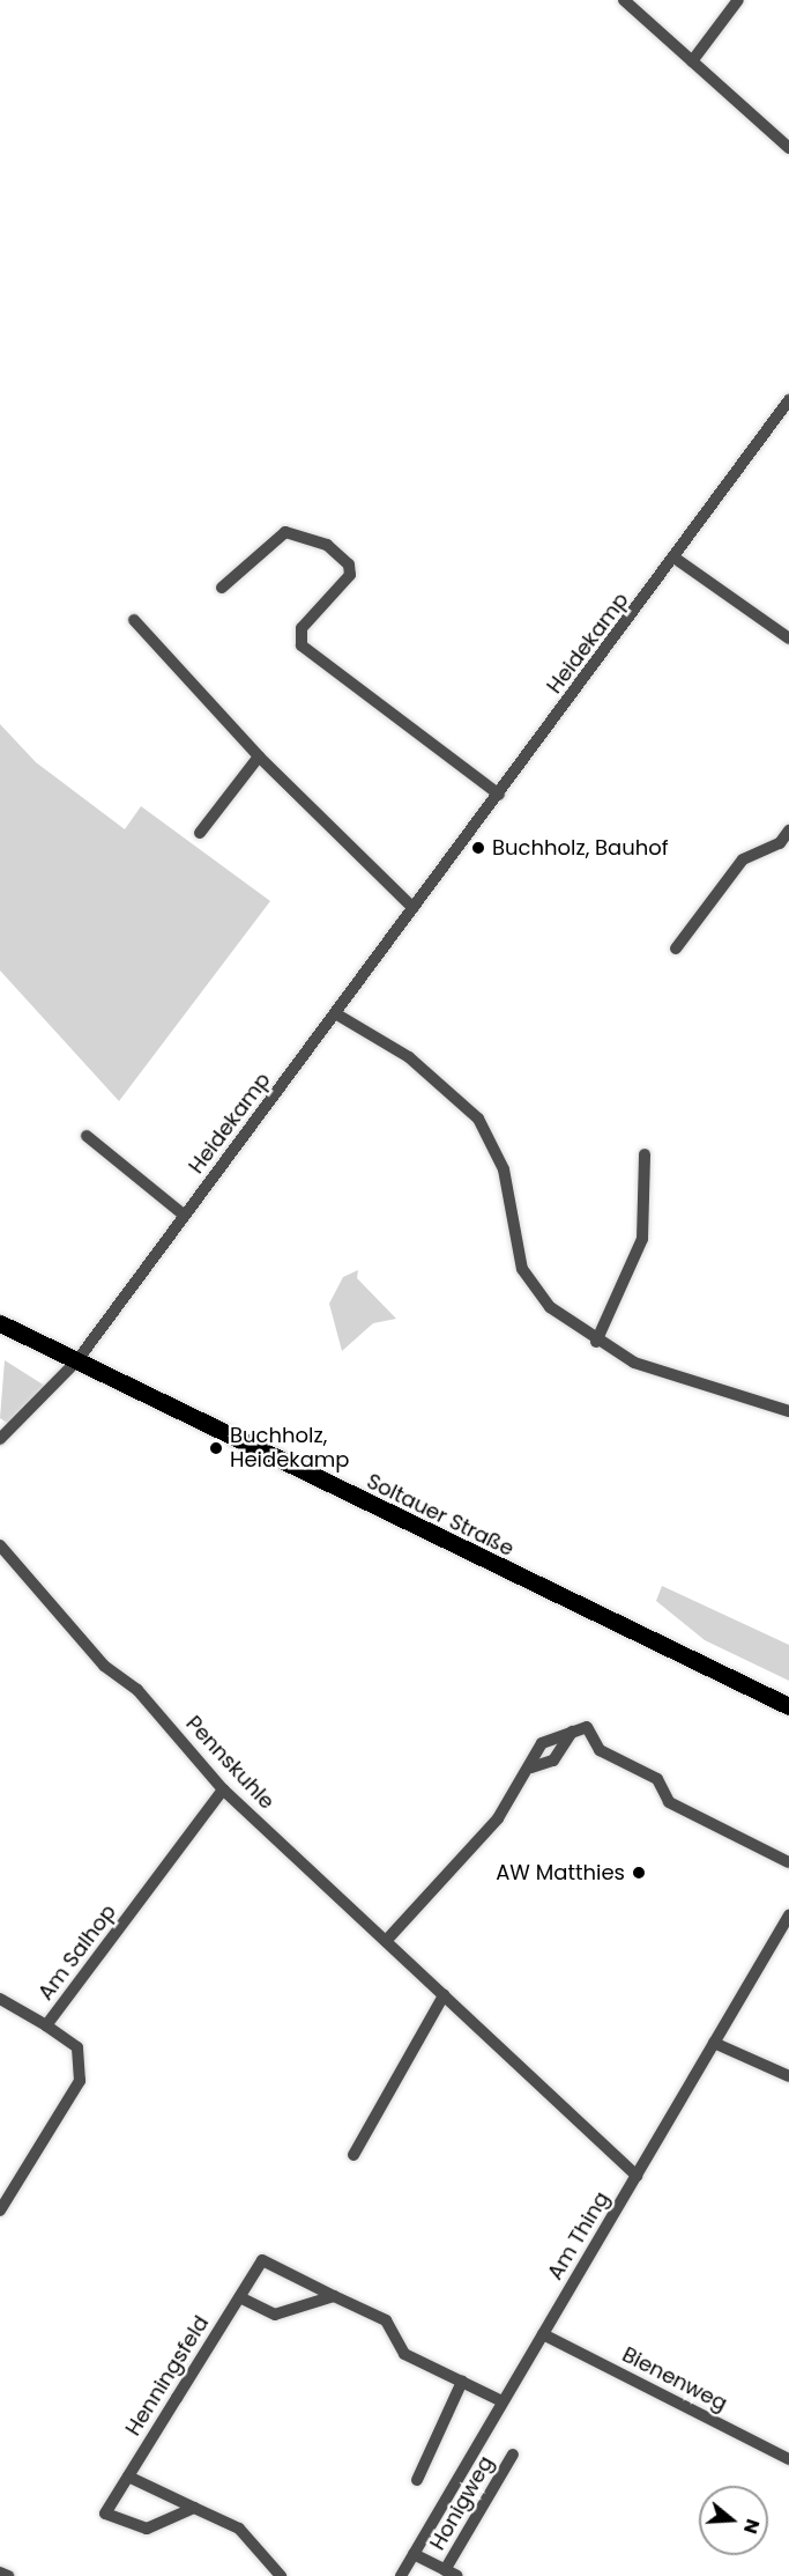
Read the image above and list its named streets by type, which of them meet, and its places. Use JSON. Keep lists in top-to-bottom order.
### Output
{
  "streets": {
    "main road": ["Soltauer Straße"],
    "street": [
      "Heidekamp",
      "Pennskuhle",
      "Am Salhop",
      "Am Thing",
      "Henningsfeld",
      "Bienenweg",
      "Honigweg"
    ]
  },
  "crossings": [
    ["Heidekamp", "Soltauer Straße"],
    ["Pennskuhle", "Am Salhop"],
    ["Pennskuhle", "Am Thing"],
    ["Am Thing", "Henningsfeld"],
    ["Am Thing", "Bienenweg"],
    ["Am Thing", "Honigweg"]
  ],
  "places": ["Buchholz, Bauhof", "Buchholz, Heidekamp", "AW Matthies"],
  "north": "right"
}
